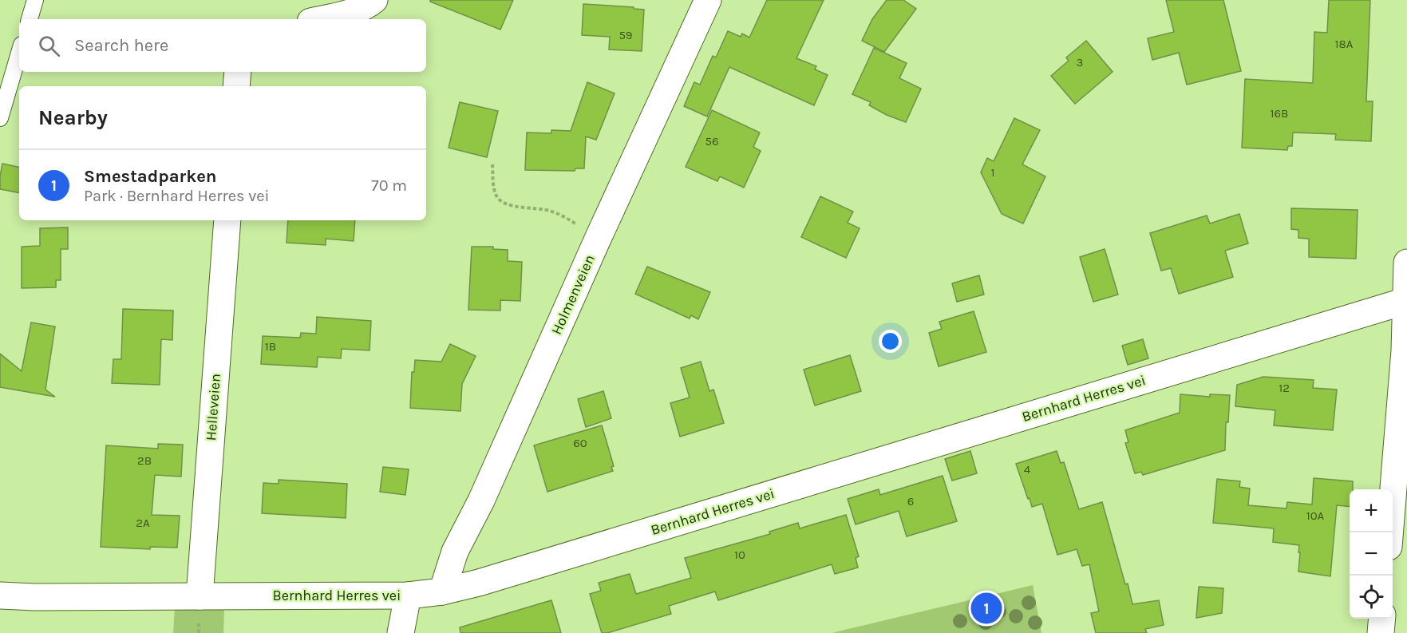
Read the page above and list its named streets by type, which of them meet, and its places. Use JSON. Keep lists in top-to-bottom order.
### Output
{
  "streets": {
    "street": ["Holmenveien", "Bernhard Herres vei", "Helleveien"]
  },
  "crossings": [
    ["Holmenveien", "Bernhard Herres vei"],
    ["Bernhard Herres vei", "Helleveien"]
  ],
  "house_numbers": [
    "59",
    "18A",
    "3",
    "16B",
    "56",
    "1",
    "1B",
    "12",
    "60",
    "2B",
    "4",
    "6",
    "10A",
    "2A",
    "10"
  ],
  "page": {
    "search": "Search here",
    "heading": "Nearby",
    "list": [
      {
        "mark": "1",
        "name": "Smestadparken",
        "note": "Park · Bernhard Herres vei",
        "value": "70 m"
      }
    ],
    "map_buttons": ["+", "−"],
    "pins": "1"
  }
}
